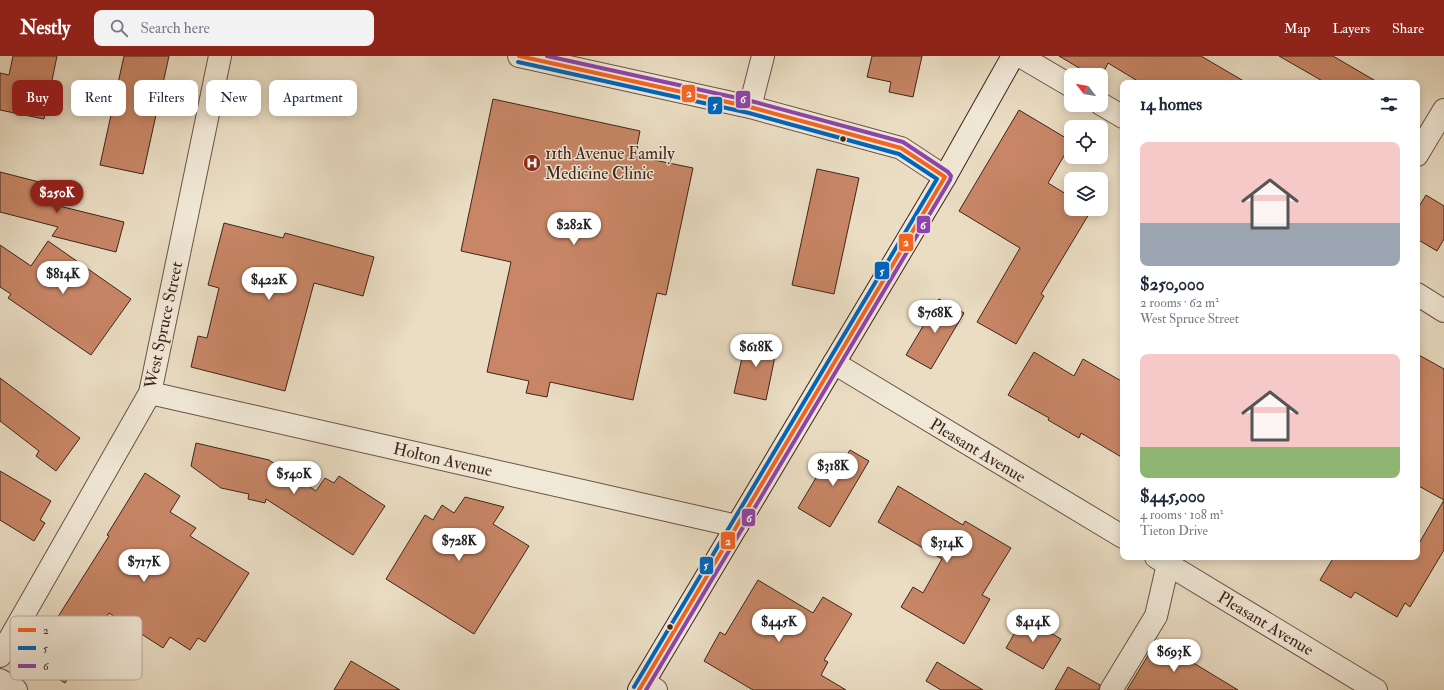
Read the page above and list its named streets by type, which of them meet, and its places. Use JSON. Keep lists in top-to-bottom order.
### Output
{
  "streets": {
    "street": ["West Spruce Street", "Pleasant Avenue", "Holton Avenue"]
  },
  "crossings": [
    ["West Spruce Street", "Holton Avenue"]
  ],
  "places": {
    "hospital": ["11th Avenue Family Medicine Clinic"]
  },
  "lines": ["transit line 2", "transit line 6", "transit line 5"],
  "legend": ["2", "5", "6"],
  "north": "top left",
  "page": {
    "header": "Nestly",
    "search": "Search here",
    "nav": ["Map", "Layers", "Share"],
    "chip": [
      "Buy",
      "Rent",
      "Filters",
      "New",
      "Apartment"
    ],
    "heading": "14 homes",
    "list": [
      {
        "name": "$250,000",
        "note": "2 rooms · 62 m² · West Spruce Street"
      },
      {
        "name": "$445,000",
        "note": "4 rooms · 108 m² · Tieton Drive"
      }
    ],
    "price": [
      "$250K",
      "$282K",
      "$814K",
      "$422K",
      "$768K",
      "$618K",
      "$318K",
      "$540K",
      "$728K",
      "$314K",
      "$717K",
      "$445K",
      "$414K",
      "$693K"
    ]
  }
}
